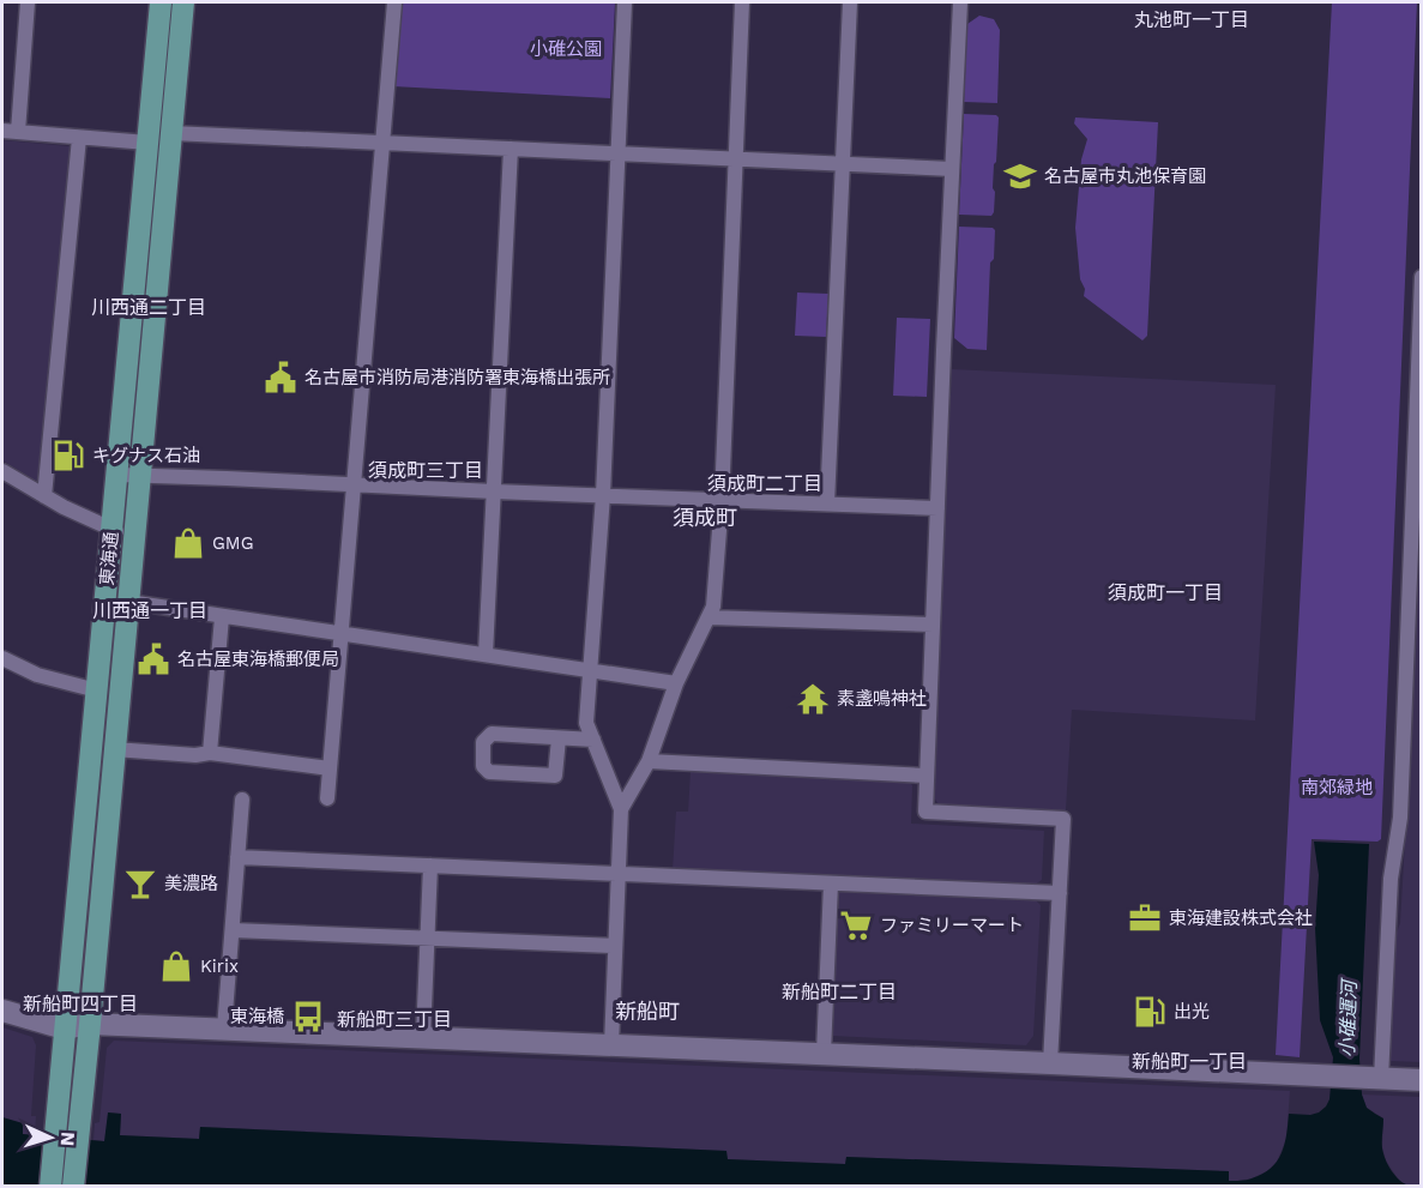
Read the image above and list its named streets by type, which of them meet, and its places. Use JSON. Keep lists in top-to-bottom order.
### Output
{
  "streets": {
    "main road": ["東海通"]
  },
  "districts": [
    "丸池町一丁目",
    "川西通二丁目",
    "須成町三丁目",
    "須成町二丁目",
    "須成町",
    "須成町一丁目",
    "川西通一丁目",
    "新船町二丁目",
    "新船町四丁目",
    "新船町",
    "新船町三丁目",
    "新船町一丁目"
  ],
  "water": ["小碓運河"],
  "parks": ["小碓公園", "南郊緑地"],
  "places": {
    "school or university": ["名古屋市丸池保育園"],
    "public building": ["名古屋市消防局港消防署東海橋出張所", "名古屋東海橋郵便局"],
    "fuel station": ["キグナス石油", "出光"],
    "shop": ["GMG", "Kirix"],
    "temple": ["素盞鳴神社"],
    "bar": ["美濃路"],
    "office": ["東海建設株式会社"],
    "supermarket": ["ファミリーマート"],
    "bus stop": ["東海橋"]
  },
  "north": "right"
}
